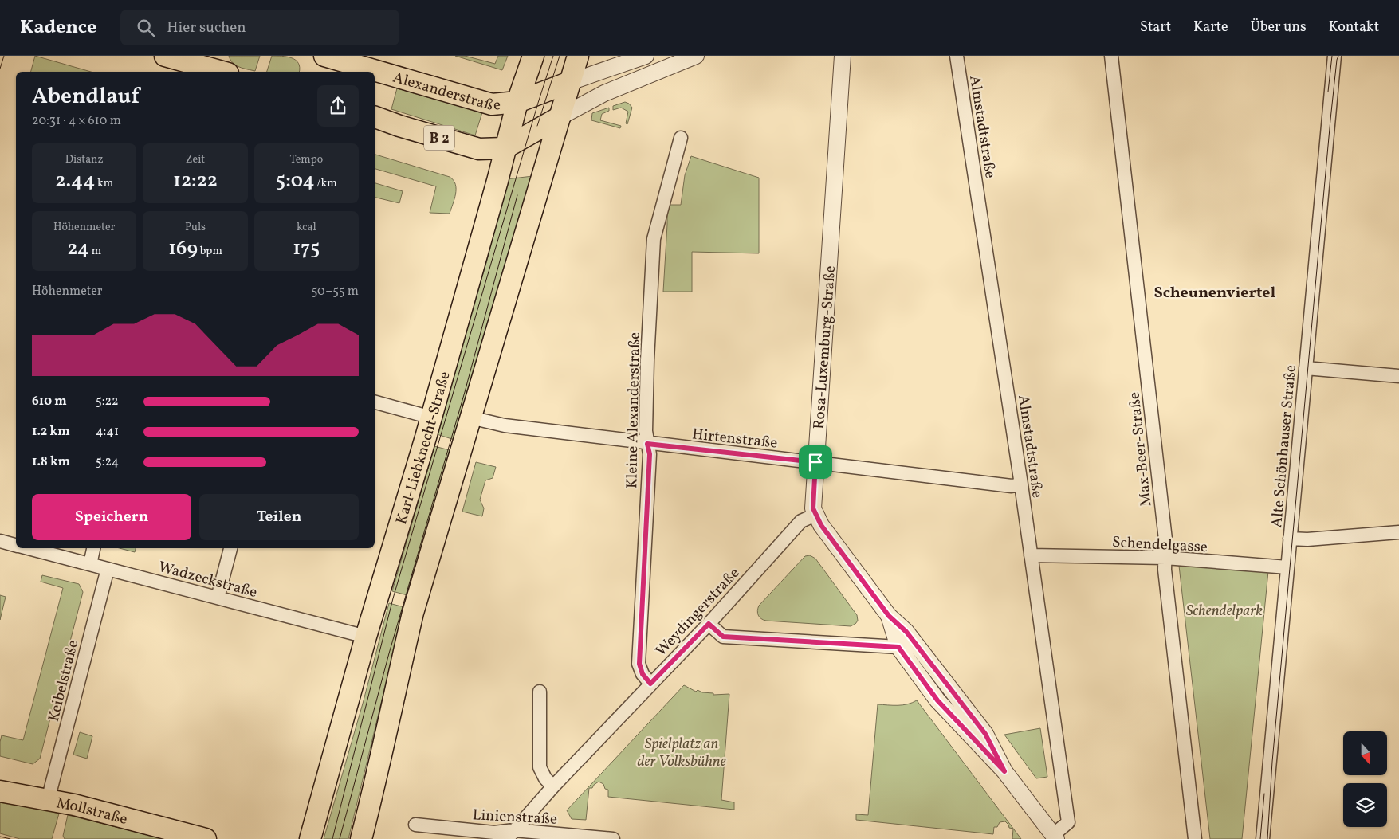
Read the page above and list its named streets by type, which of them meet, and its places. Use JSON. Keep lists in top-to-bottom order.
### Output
{
  "streets": {
    "main road": [
      "Alexanderstraße",
      "B 2",
      "Karl-Liebknecht-Straße",
      "Mollstraße"
    ],
    "street": [
      "Almstadtstraße",
      "Rosa-Luxemburg-Straße",
      "Kleine Alexanderstraße",
      "Hirtenstraße",
      "Alte Schönhauser Straße",
      "Max-Beer-Straße",
      "Schendelgasse",
      "Wadzeckstraße",
      "Weydingerstraße",
      "Keibelstraße",
      "Linienstraße"
    ]
  },
  "crossings": [
    ["Alexanderstraße", "Karl-Liebknecht-Straße"],
    ["Almstadtstraße", "Rosa-Luxemburg-Straße"],
    ["Almstadtstraße", "Hirtenstraße"],
    ["Almstadtstraße", "Schendelgasse"],
    ["B 2", "Karl-Liebknecht-Straße"],
    ["Rosa-Luxemburg-Straße", "Hirtenstraße"],
    ["Rosa-Luxemburg-Straße", "Weydingerstraße"],
    ["Kleine Alexanderstraße", "Hirtenstraße"],
    ["Kleine Alexanderstraße", "Weydingerstraße"],
    ["Alte Schönhauser Straße", "Schendelgasse"],
    ["Karl-Liebknecht-Straße", "Wadzeckstraße"],
    ["Max-Beer-Straße", "Schendelgasse"],
    ["Wadzeckstraße", "Keibelstraße"],
    ["Weydingerstraße", "Linienstraße"],
    ["Keibelstraße", "Mollstraße"]
  ],
  "districts": ["Scheunenviertel"],
  "parks": ["Schendelpark", "Spielplatz an der Volksbühne"],
  "north": "bottom",
  "page": {
    "header": "Kadence",
    "search": "Hier suchen",
    "nav": [
      "Start",
      "Karte",
      "Über uns",
      "Kontakt"
    ],
    "heading": ["Abendlauf", "20:31 · 4 × 610 m"],
    "stats": [
      ["Distanz", "2.44 km"],
      ["Zeit", "12:22"],
      ["Tempo", "5:04 /km"],
      ["Höhenmeter", "24 m"],
      ["Puls", "169 bpm"],
      ["kcal", "175"]
    ],
    "chart": ["Höhenmeter", "50–55 m"],
    "list": [
      {
        "name": "610 m",
        "note": "5:22"
      },
      {
        "name": "1.2 km",
        "note": "4:41"
      },
      {
        "name": "1.8 km",
        "note": "5:24"
      }
    ],
    "buttons": ["Speichern", "Teilen"]
  }
}
